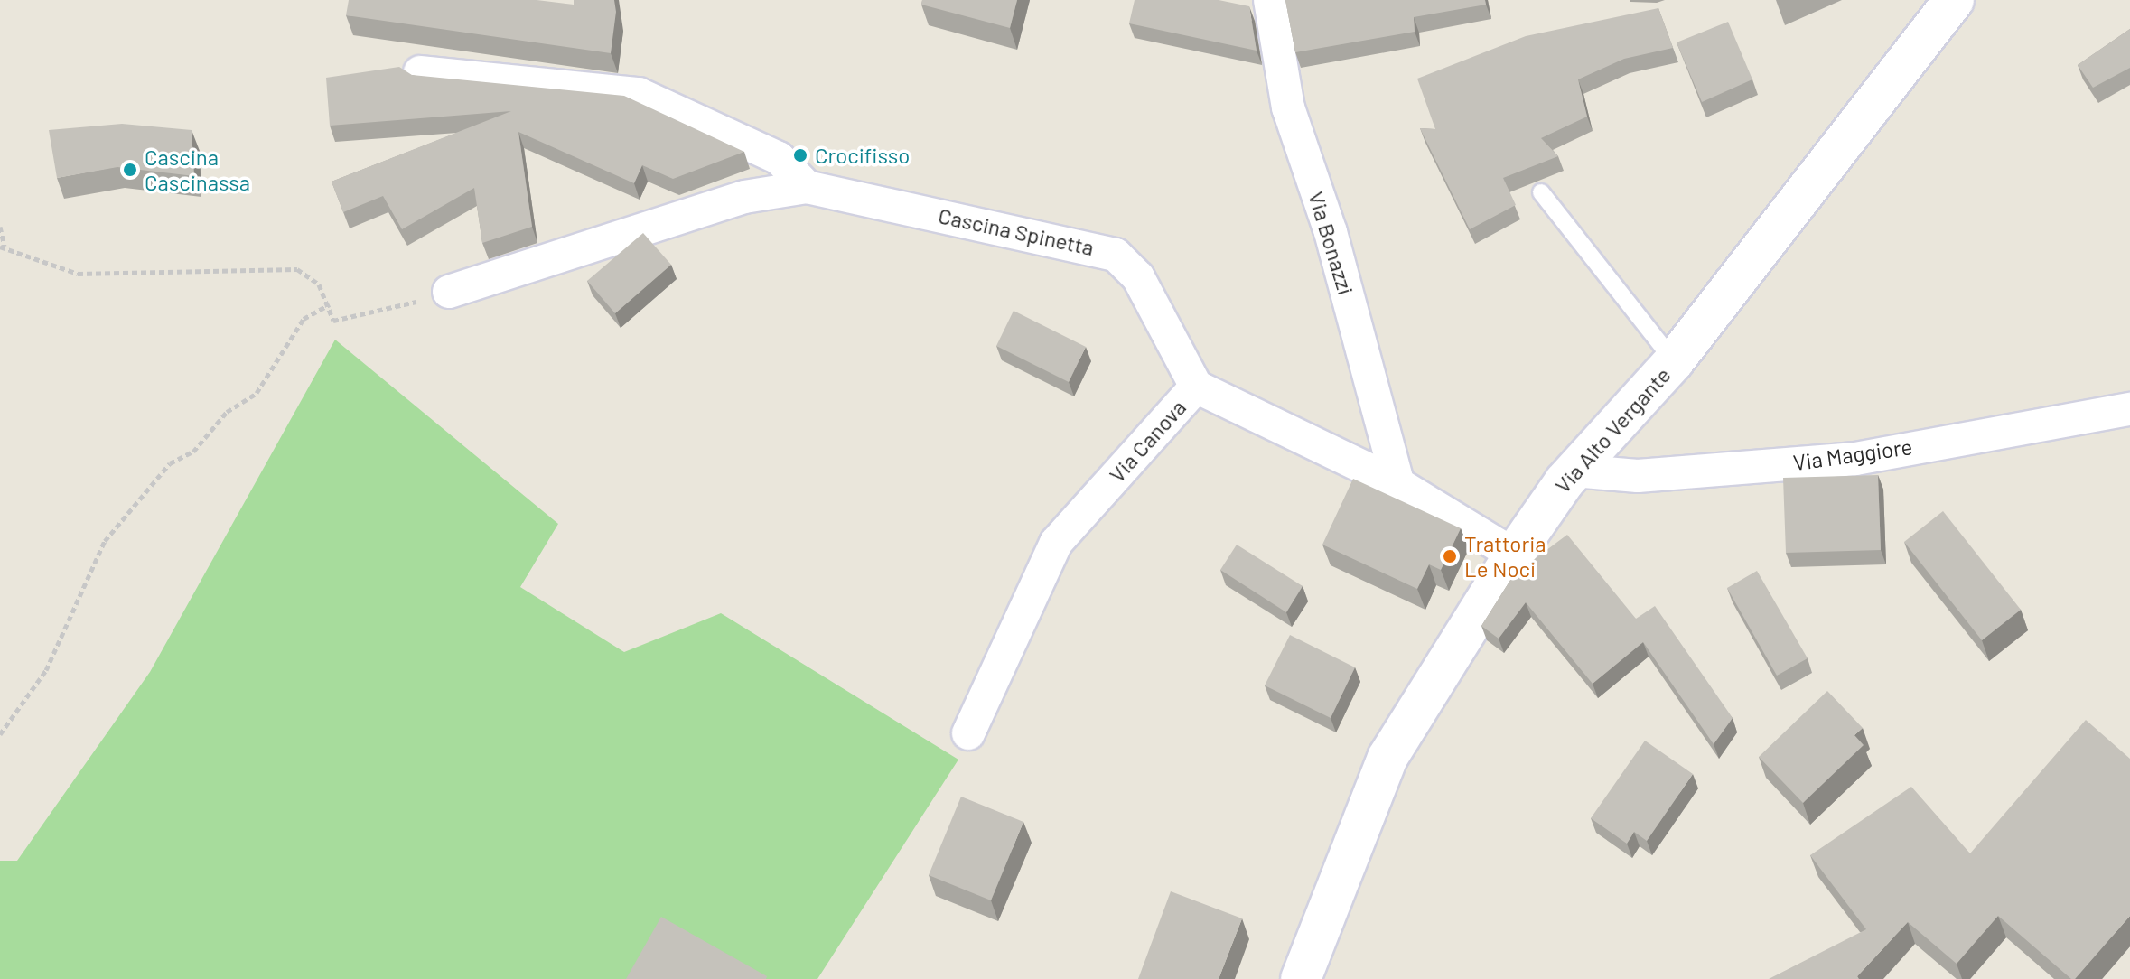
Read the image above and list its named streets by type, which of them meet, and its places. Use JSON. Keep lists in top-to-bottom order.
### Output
{
  "streets": {
    "main road": ["Via Alto Vergante"],
    "street": [
      "Cascina Spinetta",
      "Via Bonazzi",
      "Via Canova",
      "Via Maggiore"
    ]
  },
  "crossings": [
    ["Cascina Spinetta", "Via Canova"],
    ["Via Bonazzi", "Via Canova"],
    ["Via Alto Vergante", "Via Canova"],
    ["Via Alto Vergante", "Via Maggiore"]
  ],
  "places": ["Crocifisso", "Cascina Cascinassa", "Trattoria Le Noci"]
}
